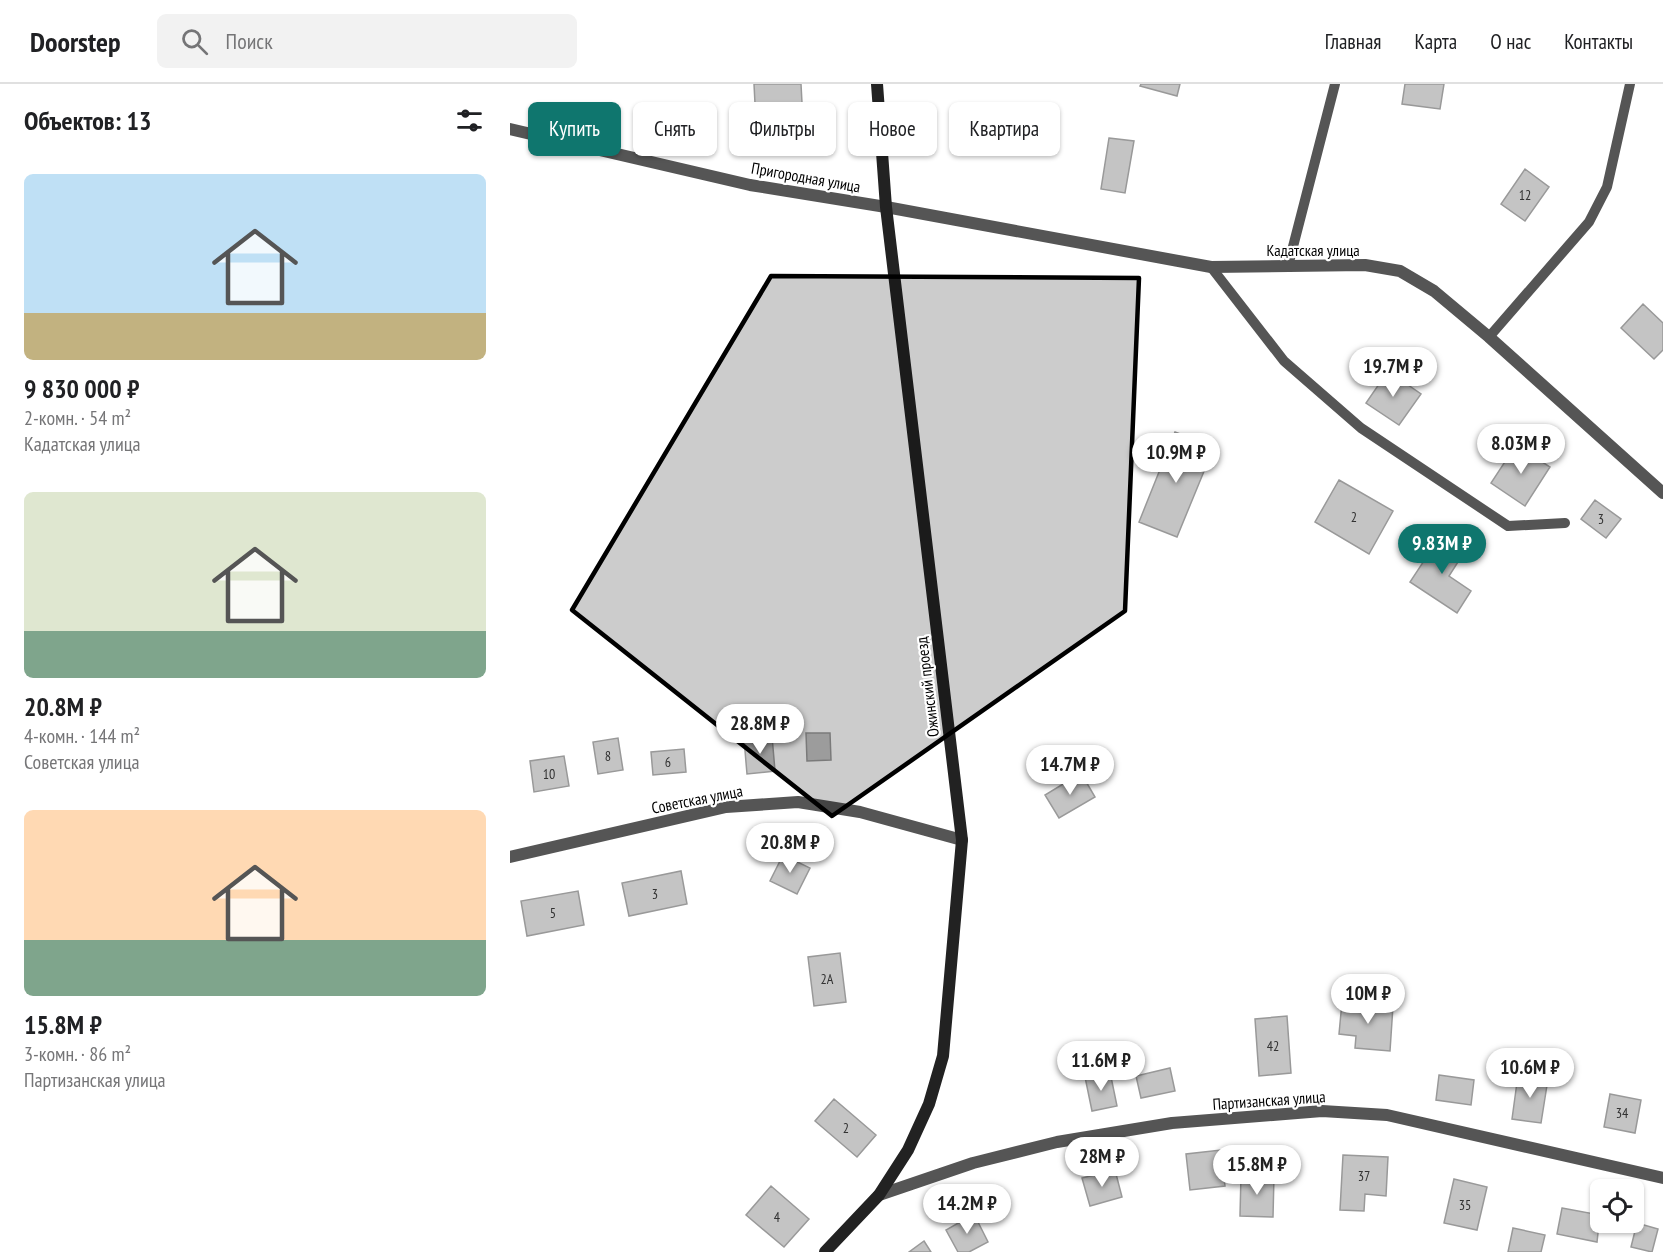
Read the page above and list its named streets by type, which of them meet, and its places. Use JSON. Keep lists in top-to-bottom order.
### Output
{
  "streets": {
    "main road": ["Ожинский проезд"],
    "street": [
      "Пригородная улица",
      "Кадатская улица",
      "Советская улица",
      "Партизанская улица"
    ]
  },
  "crossings": [
    ["Пригородная улица", "Кадатская улица"],
    ["Пригородная улица", "Ожинский проезд"],
    ["Кадатская улица", "Ожинский проезд"],
    ["Ожинский проезд", "Советская улица"],
    ["Ожинский проезд", "Партизанская улица"]
  ],
  "house_numbers": [
    "12",
    "2",
    "3",
    "8",
    "6",
    "10",
    "3",
    "5",
    "2А",
    "42",
    "34",
    "2",
    "37",
    "35",
    "4"
  ],
  "page": {
    "header": "Doorstep",
    "search": "Поиск",
    "nav": [
      "Главная",
      "Карта",
      "О нас",
      "Контакты"
    ],
    "heading": "Объектов: 13",
    "chip": [
      "Купить",
      "Снять",
      "Фильтры",
      "Новое",
      "Квартира"
    ],
    "list": [
      {
        "name": "9 830 000 ₽",
        "note": "2-комн. · 54 m² · Кадатская улица"
      },
      {
        "name": "20.8M ₽",
        "note": "4-комн. · 144 m² · Советская улица"
      },
      {
        "name": "15.8M ₽",
        "note": "3-комн. · 86 m² · Партизанская улица"
      }
    ],
    "price": [
      "19.7M ₽",
      "8.03M ₽",
      "10.9M ₽",
      "9.83M ₽",
      "28.8M ₽",
      "14.7M ₽",
      "20.8M ₽",
      "10M ₽",
      "11.6M ₽",
      "10.6M ₽",
      "28M ₽",
      "15.8M ₽",
      "14.2M ₽"
    ]
  }
}
